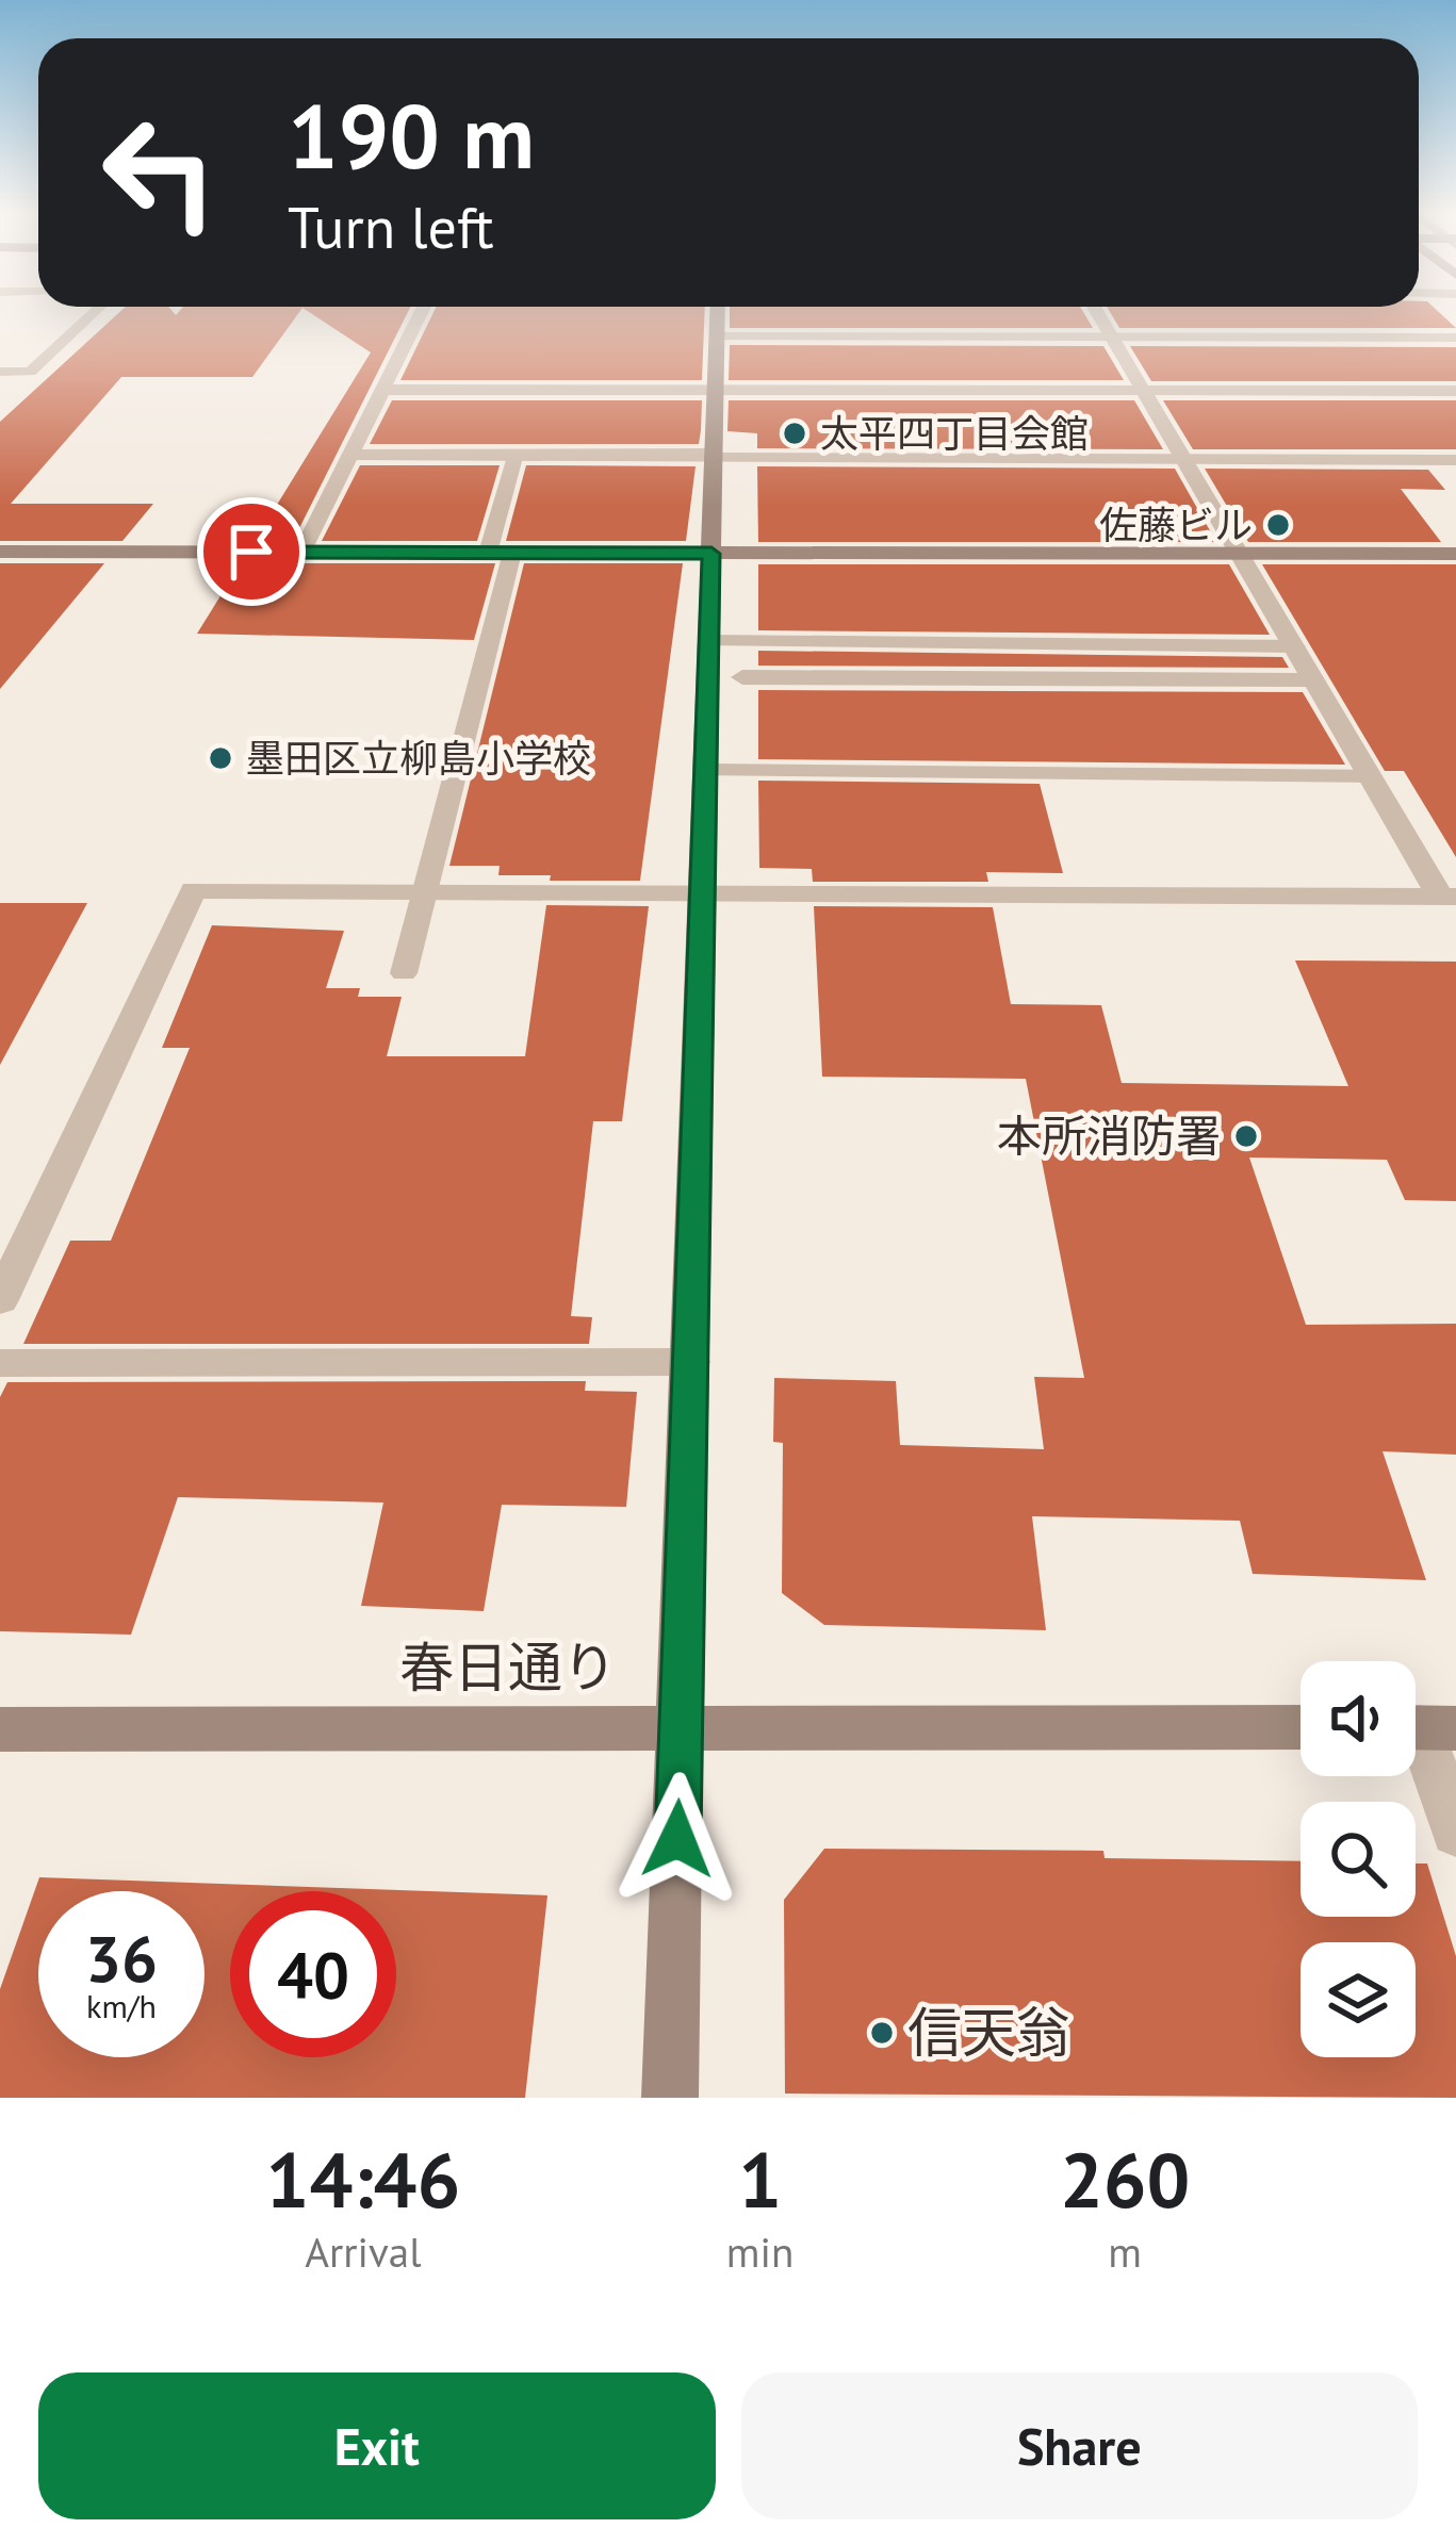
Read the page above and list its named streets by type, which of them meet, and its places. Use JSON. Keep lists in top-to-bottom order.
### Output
{
  "streets": {
    "street": ["春日通り"]
  },
  "places": [
    "太平四丁目会館",
    "佐藤ビル",
    "墨田区立柳島小学校",
    "本所消防署",
    "信天翁"
  ],
  "page": {
    "turn": ["190 m", "Turn left"],
    "speed": "36 km/h",
    "limit": "40",
    "eta": [
      "14:46",
      "Arrival",
      "1",
      "min",
      "260",
      "m"
    ],
    "buttons": ["Exit", "Share"]
  }
}
